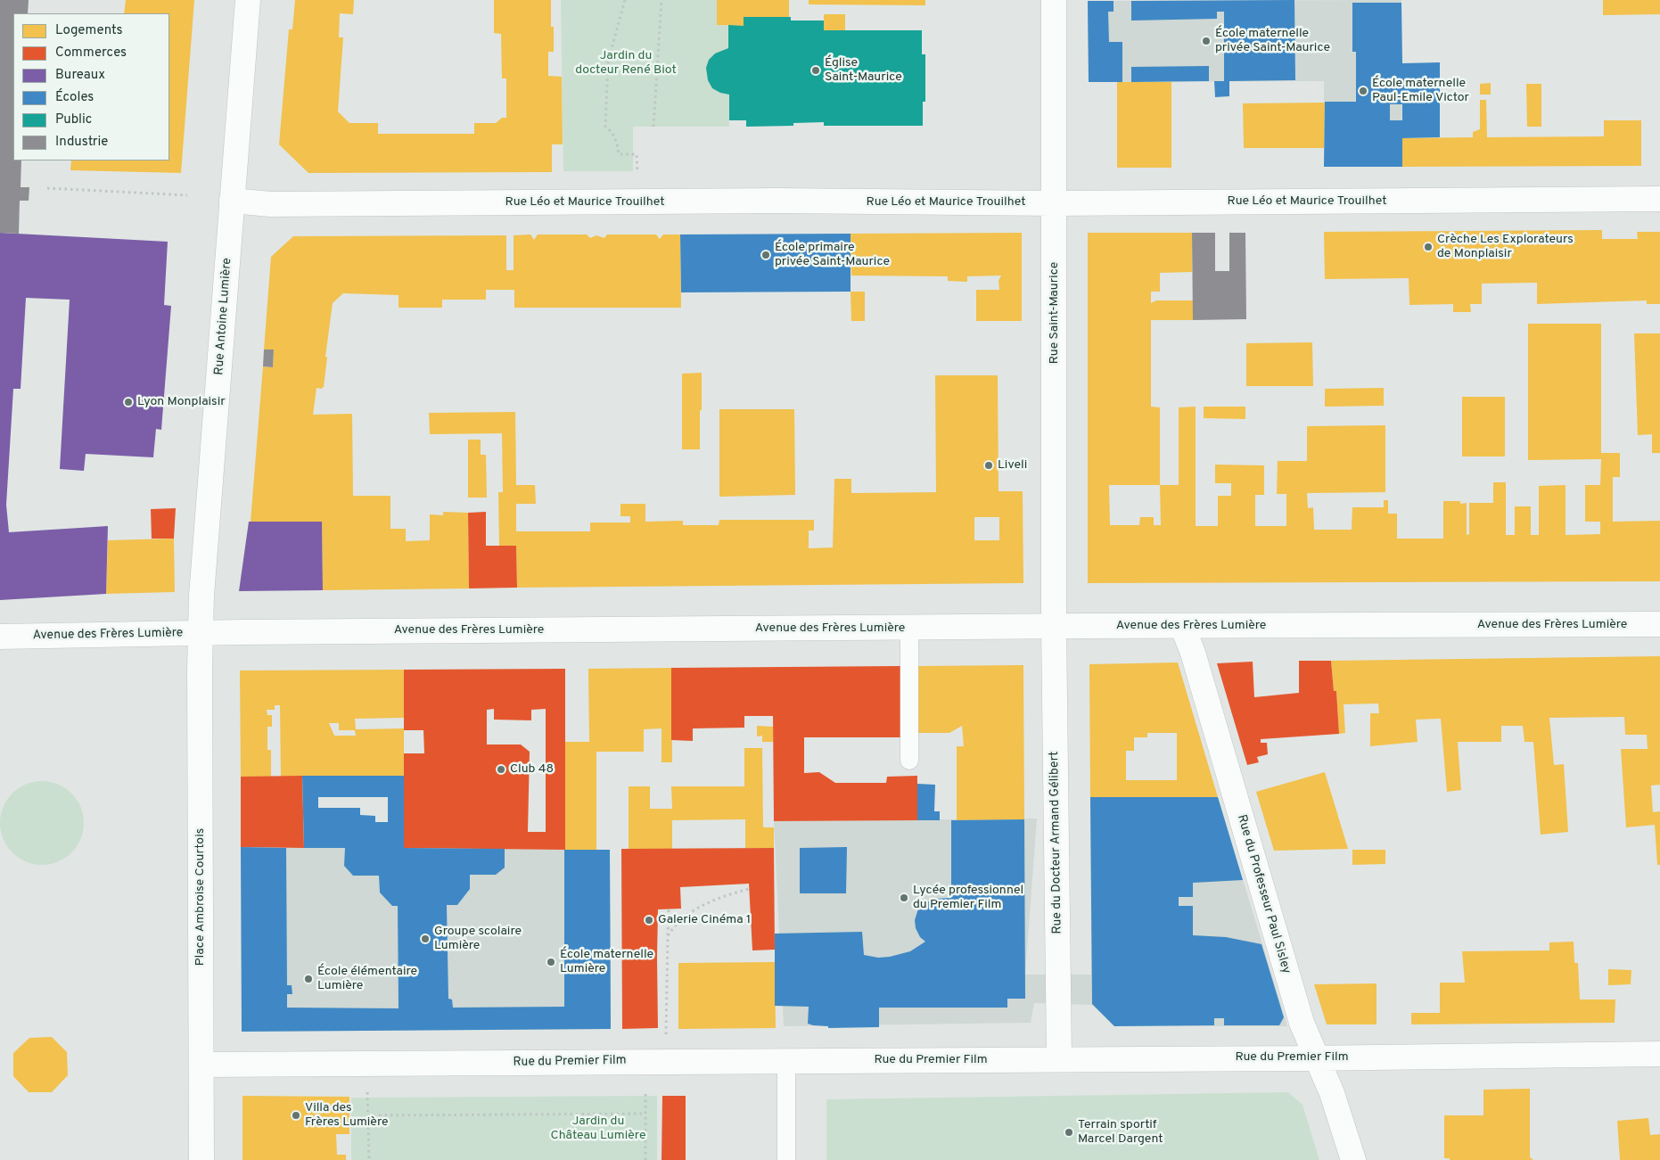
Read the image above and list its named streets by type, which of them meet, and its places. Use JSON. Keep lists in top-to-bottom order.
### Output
{
  "streets": {
    "street": [
      "Rue Léo et Maurice Trouilhet",
      "Rue Saint-Maurice",
      "Rue Antoine Lumière",
      "Avenue des Frères Lumière",
      "Rue du Docteur Armand Gélibert",
      "Rue du Professeur Paul Sisley",
      "Place Ambroise Courtois",
      "Rue du Premier Film"
    ]
  },
  "crossings": [
    ["Rue Léo et Maurice Trouilhet", "Rue Saint-Maurice"],
    ["Rue Léo et Maurice Trouilhet", "Rue Antoine Lumière"],
    ["Rue Saint-Maurice", "Avenue des Frères Lumière"],
    ["Rue Saint-Maurice", "Rue du Docteur Armand Gélibert"],
    ["Rue Antoine Lumière", "Avenue des Frères Lumière"],
    ["Rue Antoine Lumière", "Place Ambroise Courtois"],
    ["Avenue des Frères Lumière", "Rue du Docteur Armand Gélibert"],
    ["Avenue des Frères Lumière", "Rue du Professeur Paul Sisley"],
    ["Avenue des Frères Lumière", "Place Ambroise Courtois"],
    ["Rue du Docteur Armand Gélibert", "Rue du Premier Film"],
    ["Rue du Professeur Paul Sisley", "Rue du Premier Film"],
    ["Place Ambroise Courtois", "Rue du Premier Film"]
  ],
  "parks": ["Jardin du docteur René Biot", "Jardin du Château Lumière"],
  "places": [
    "École maternelle privée Saint-Maurice",
    "Église Saint-Maurice",
    "École maternelle Paul-Emile Victor",
    "Crèche Les Explorateurs de Monplaisir",
    "École primaire privée Saint-Maurice",
    "Lyon Monplaisir",
    "Liveli",
    "Club 48",
    "Lycée professionnel du Premier Film",
    "Galerie Cinéma 1",
    "Groupe scolaire Lumière",
    "École maternelle Lumière",
    "École élémentaire Lumière",
    "Villa des Frères Lumière",
    "Terrain sportif Marcel Dargent"
  ],
  "legend": [
    "Logements",
    "Commerces",
    "Bureaux",
    "Écoles",
    "Public",
    "Industrie"
  ]
}
